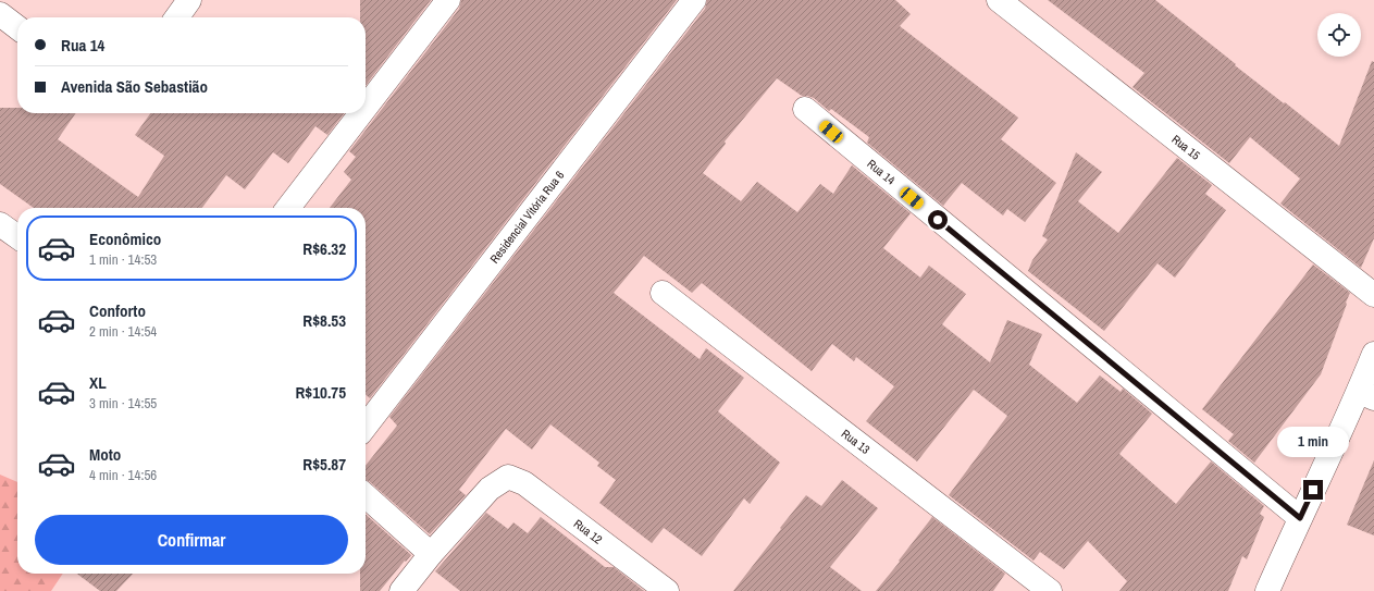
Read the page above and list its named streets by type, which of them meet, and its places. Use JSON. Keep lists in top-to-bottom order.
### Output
{
  "streets": {
    "street": [
      "Rua 15",
      "Rua 14",
      "Residencial Vitória Rua 6",
      "Rua 13",
      "Rua 12"
    ]
  },
  "page": {
    "banner": ["Rua 14", "Avenida São Sebastião"],
    "list": [
      {
        "name": "Econômico",
        "note": "1 min · 14:53",
        "value": "R$6.32"
      },
      {
        "name": "Conforto",
        "note": "2 min · 14:54",
        "value": "R$8.53"
      },
      {
        "name": "XL",
        "note": "3 min · 14:55",
        "value": "R$10.75"
      },
      {
        "name": "Moto",
        "note": "4 min · 14:56",
        "value": "R$5.87"
      }
    ],
    "bubble": "1 min",
    "buttons": "Confirmar"
  }
}
